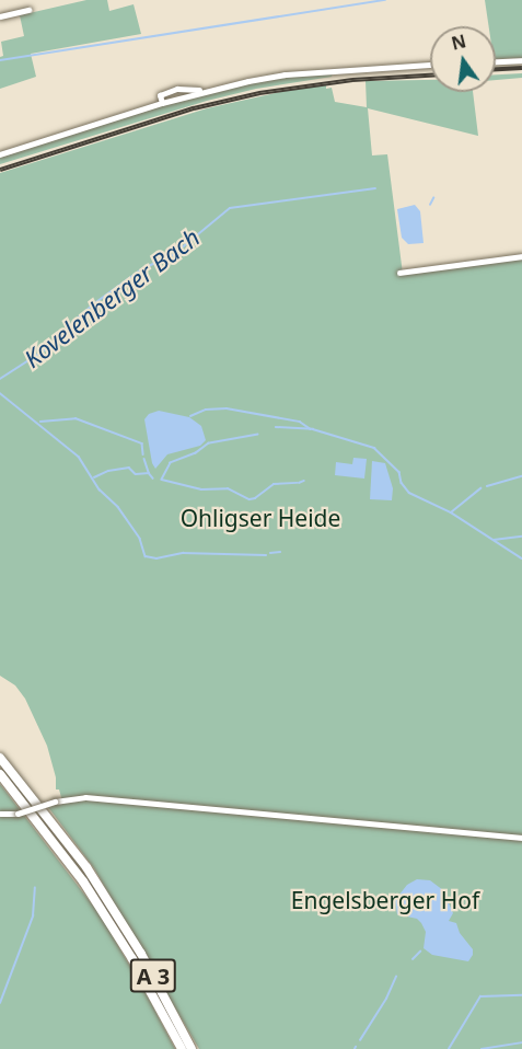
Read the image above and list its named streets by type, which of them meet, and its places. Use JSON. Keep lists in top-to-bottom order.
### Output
{
  "streets": {
    "highway": ["A 3"]
  },
  "water": ["Kovelenberger Bach"],
  "parks": ["Ohligser Heide", "Engelsberger Hof"],
  "north": "top"
}
